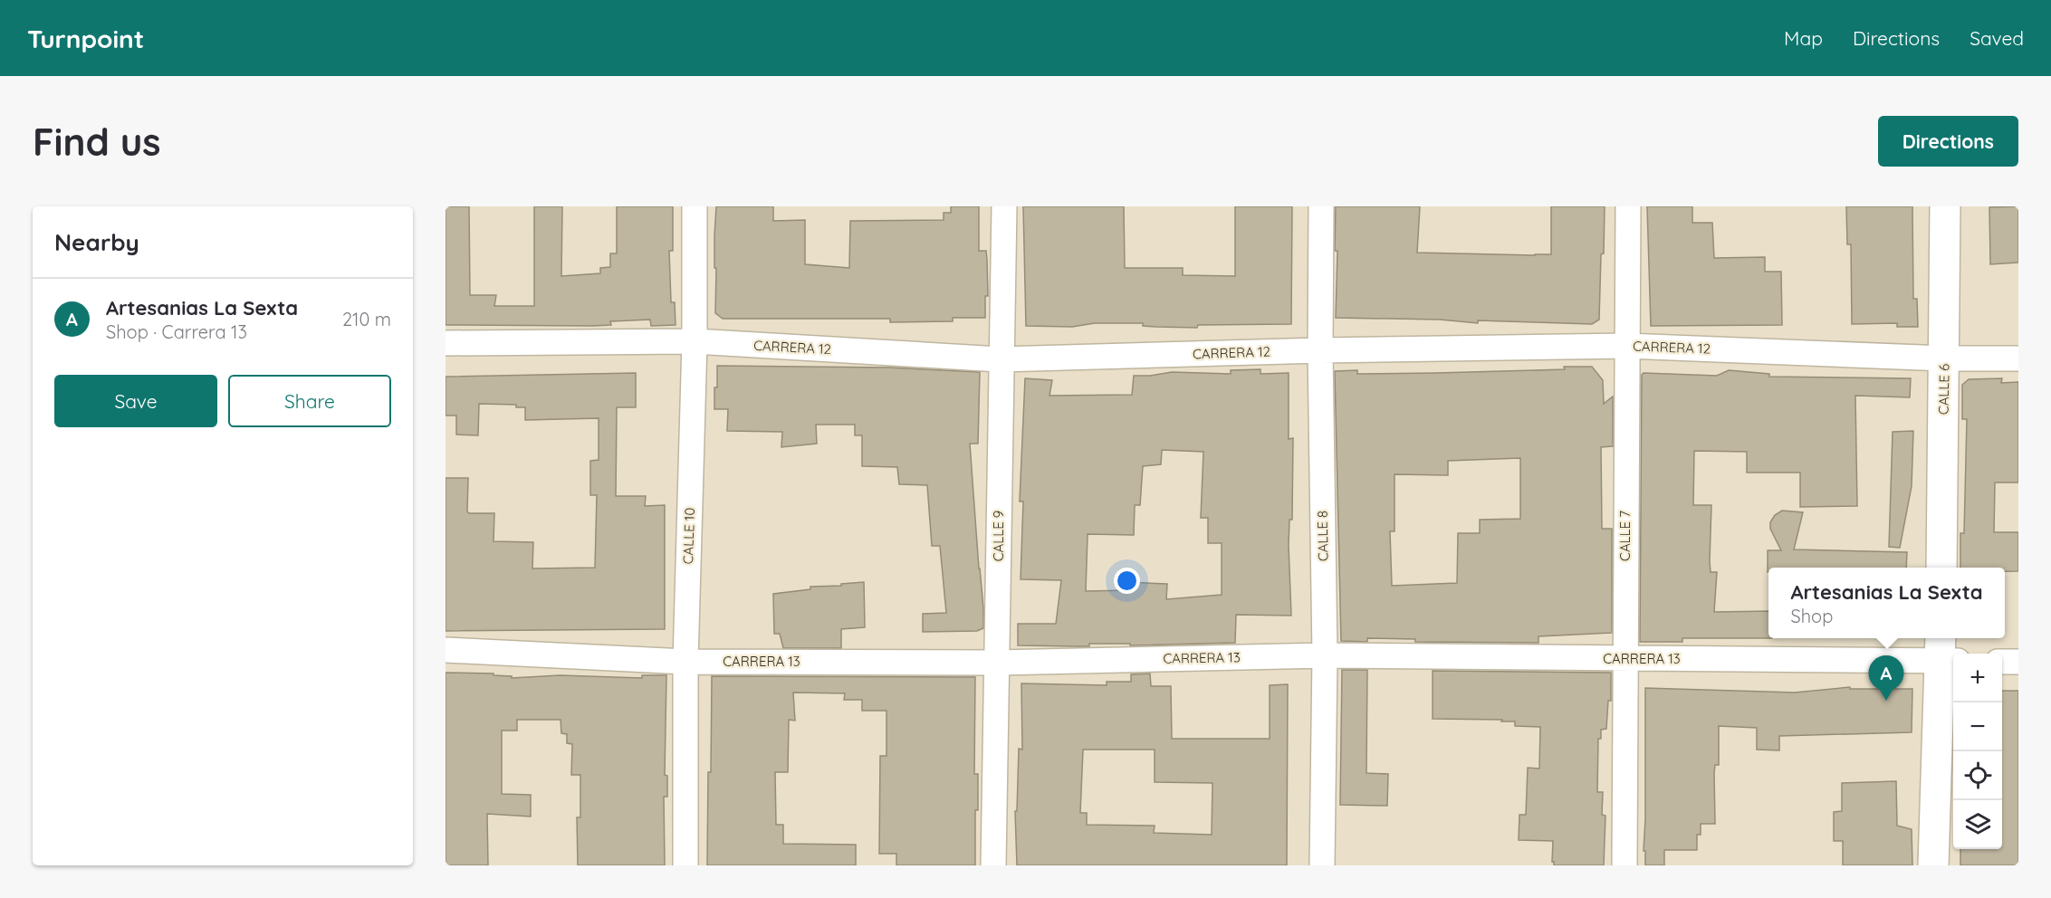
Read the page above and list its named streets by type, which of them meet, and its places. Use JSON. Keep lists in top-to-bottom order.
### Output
{
  "streets": {
    "street": [
      "CARRERA 12",
      "CALLE 6",
      "CALLE 10",
      "CALLE 9",
      "CALLE 8",
      "CALLE 7",
      "CARRERA 13"
    ]
  },
  "crossings": [
    ["CARRERA 12", "CALLE 6"],
    ["CARRERA 12", "CALLE 10"],
    ["CARRERA 12", "CALLE 9"],
    ["CARRERA 12", "CALLE 8"],
    ["CARRERA 12", "CALLE 7"],
    ["CALLE 10", "CARRERA 13"],
    ["CALLE 9", "CARRERA 13"],
    ["CALLE 8", "CARRERA 13"],
    ["CALLE 7", "CARRERA 13"]
  ],
  "page": {
    "header": "Turnpoint",
    "nav": ["Map", "Directions", "Saved"],
    "buttons": [
      "Directions",
      ["Save", "Share"]
    ],
    "title": "Find us",
    "heading": "Nearby",
    "list": [
      {
        "mark": "A",
        "name": "Artesanias La Sexta",
        "note": "Shop · Carrera 13",
        "value": "210 m"
      }
    ],
    "popup": ["Artesanias La Sexta", "Shop"],
    "map_buttons": ["+", "−"],
    "pins": "A"
  }
}
